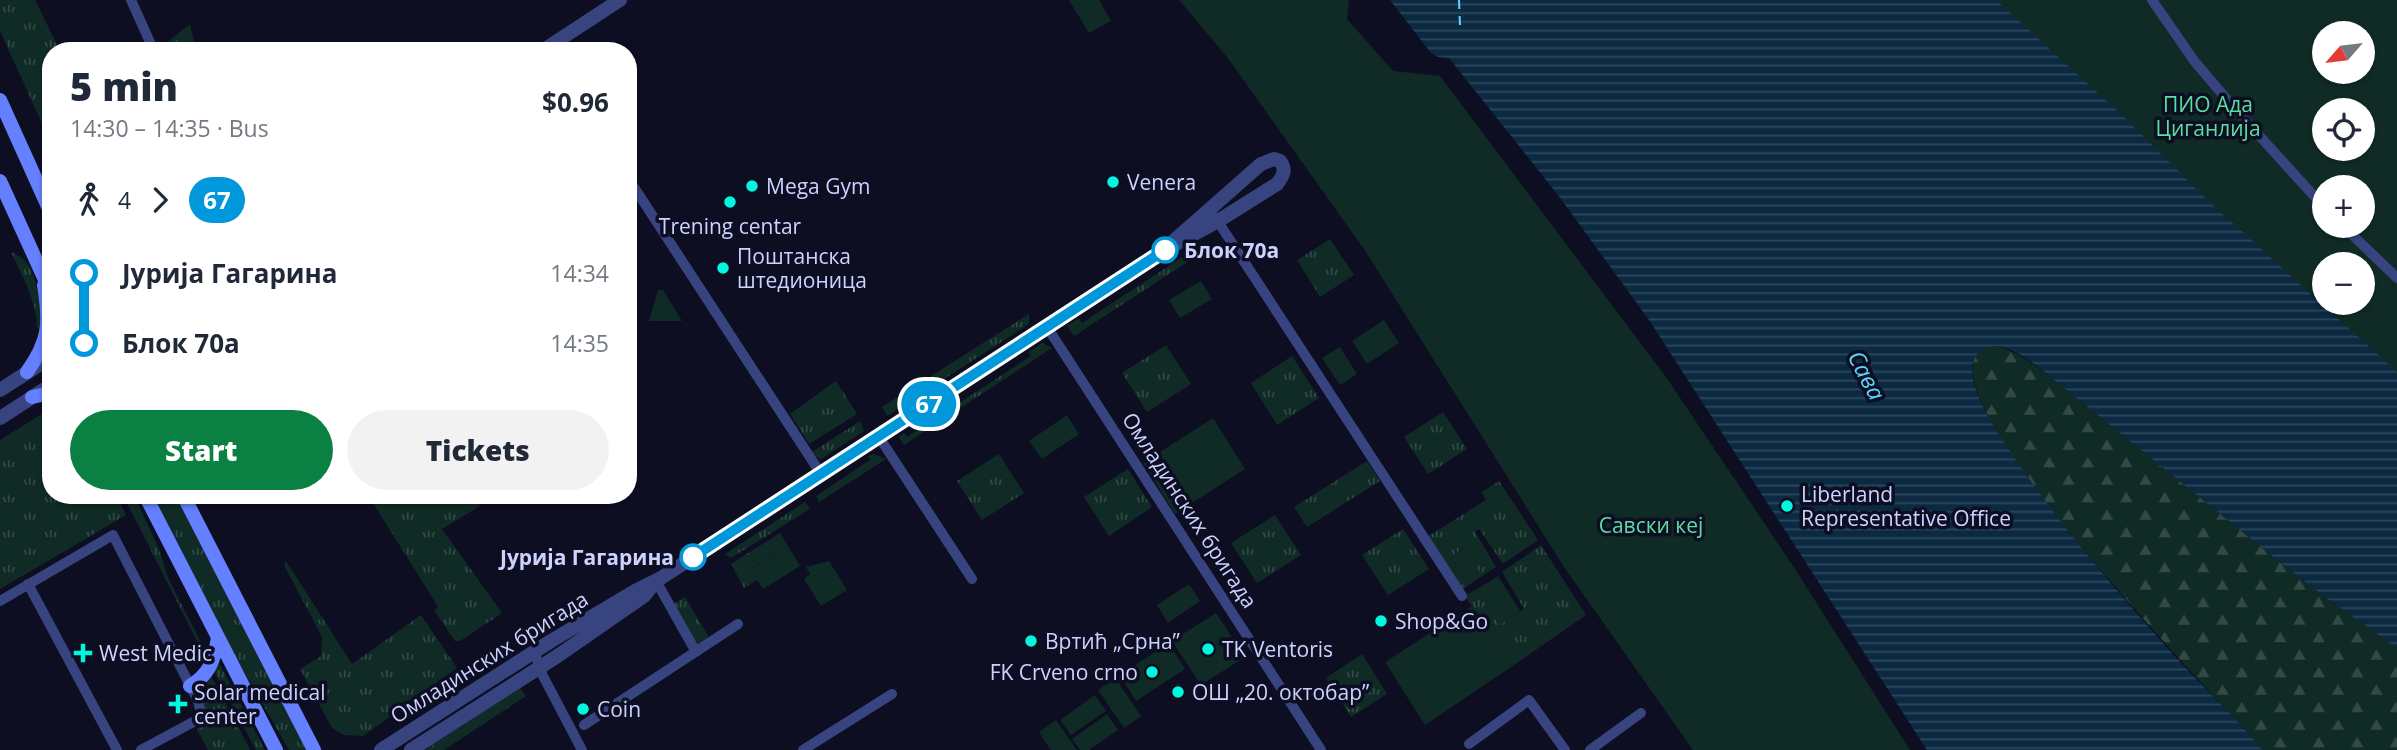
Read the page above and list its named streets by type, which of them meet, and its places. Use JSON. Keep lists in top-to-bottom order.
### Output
{
  "streets": {
    "street": ["Омладинских бригада"]
  },
  "water": ["Сава"],
  "parks": ["ПИО Ада Циганлија", "Савски кеј"],
  "places": {
    "other": [
      "Venera",
      "Mega Gym",
      "Trening centar",
      "Блок 70а",
      "Поштанска штедионица",
      "Liberland Representative Office",
      "Јурија Гагарина",
      "Shop&Go",
      "Вртић „Срна”",
      "TK Ventoris",
      "FK Crveno crno",
      "ОШ „20. октобар”",
      "Coin"
    ],
    "health": ["West Medic", "Solar medical center"]
  },
  "lines": ["bus line 67"],
  "north": "bottom left",
  "page": {
    "on_map": "67",
    "map_buttons": ["+", "−"],
    "heading": ["5 min", "14:30 – 14:35 · Bus", "$0.96"],
    "legs": ["4", "67"],
    "list": [
      {
        "name": "Јурија Гагарина",
        "value": "14:34"
      },
      {
        "name": "Блок 70а",
        "value": "14:35"
      }
    ],
    "buttons": ["Start", "Tickets"]
  }
}
